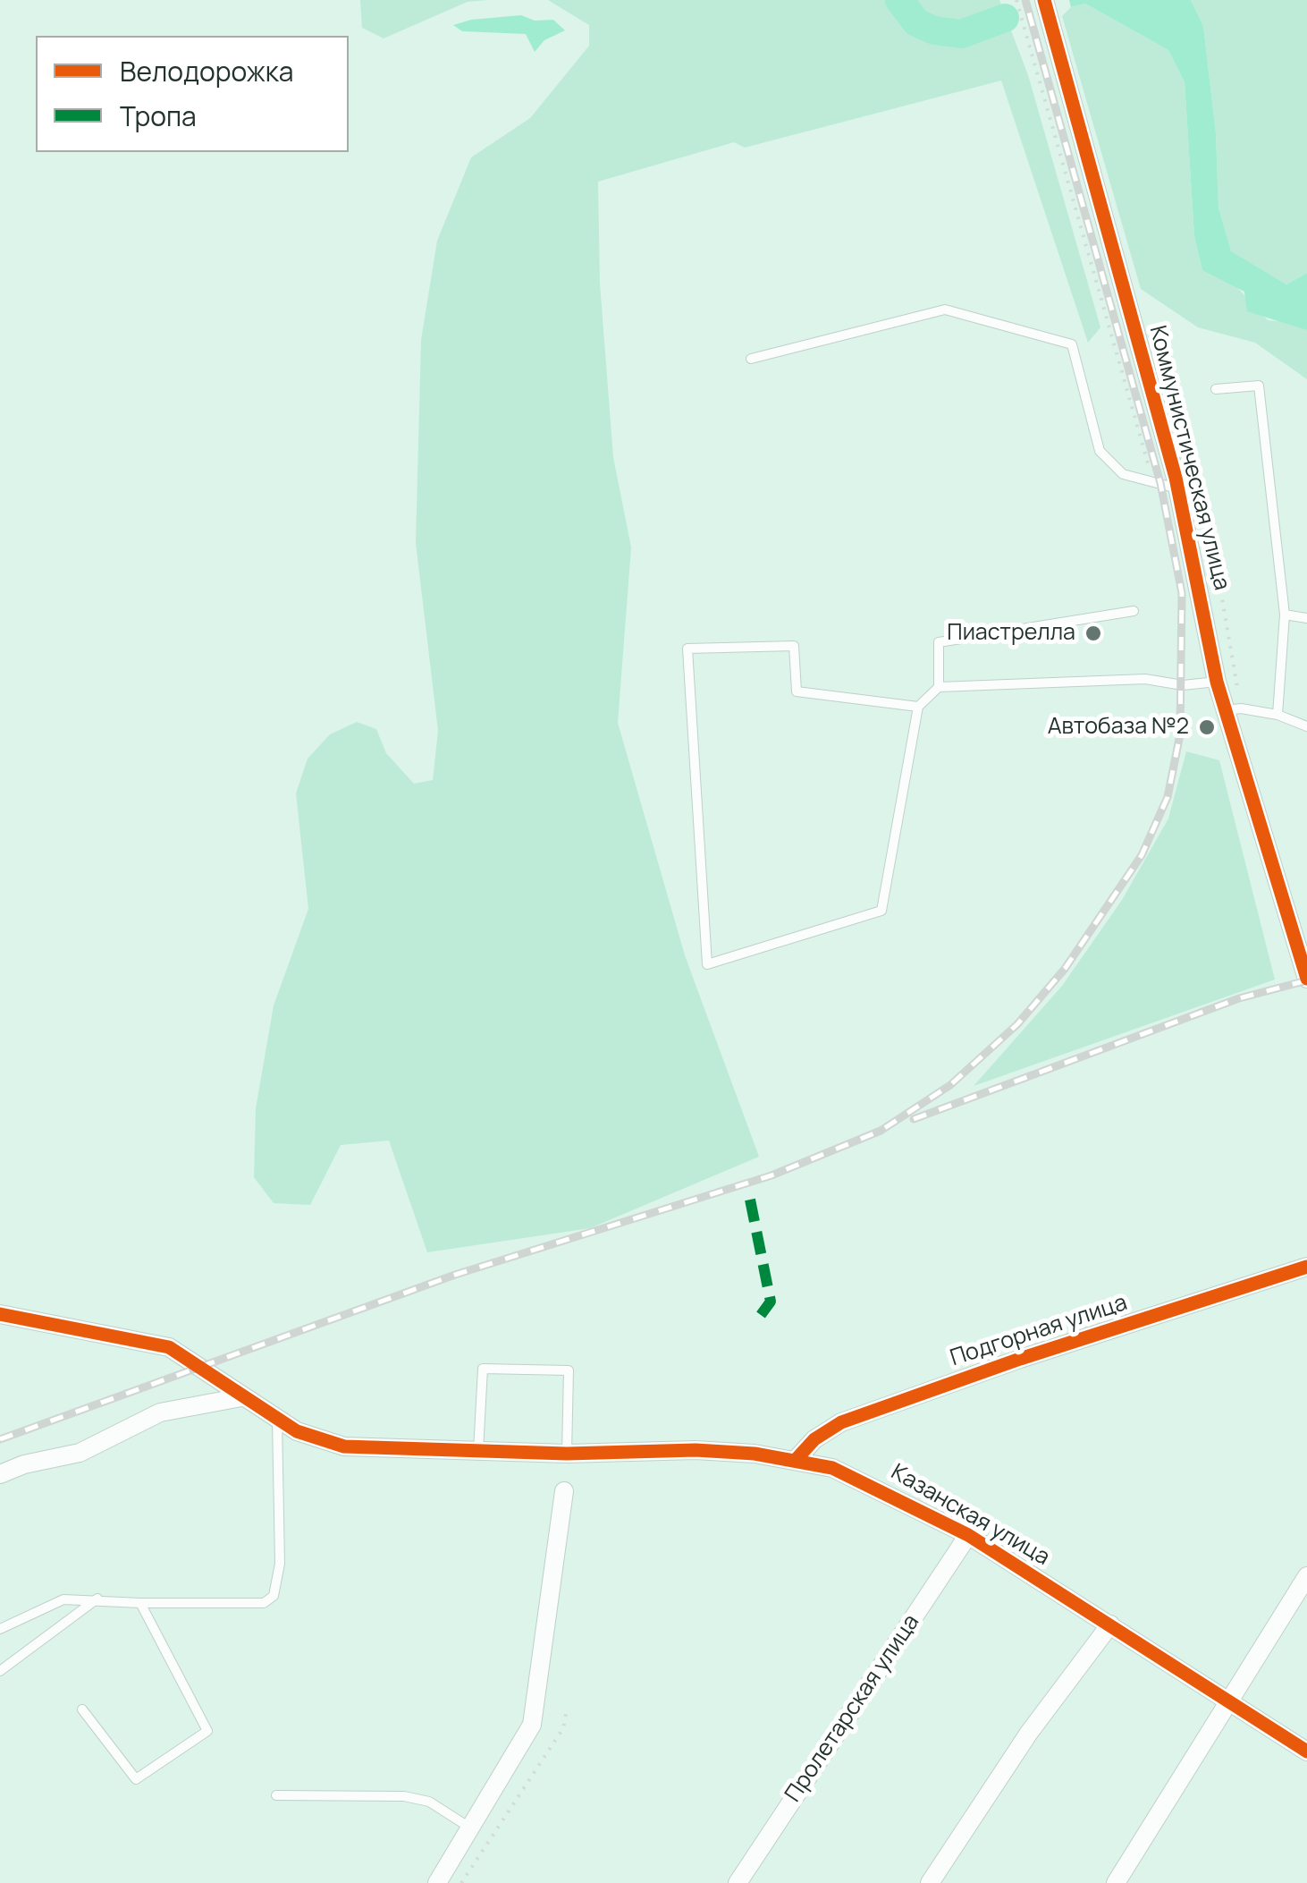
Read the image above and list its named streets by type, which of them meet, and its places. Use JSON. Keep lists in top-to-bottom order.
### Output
{
  "streets": {
    "street": [
      "Коммунистическая улица",
      "Подгорная улица",
      "Казанская улица",
      "Пролетарская улица"
    ]
  },
  "crossings": [
    ["Подгорная улица", "Казанская улица"],
    ["Казанская улица", "Пролетарская улица"]
  ],
  "places": ["Пиастрелла", "Автобаза №2"],
  "legend": ["Велодорожка", "Тропа"]
}
